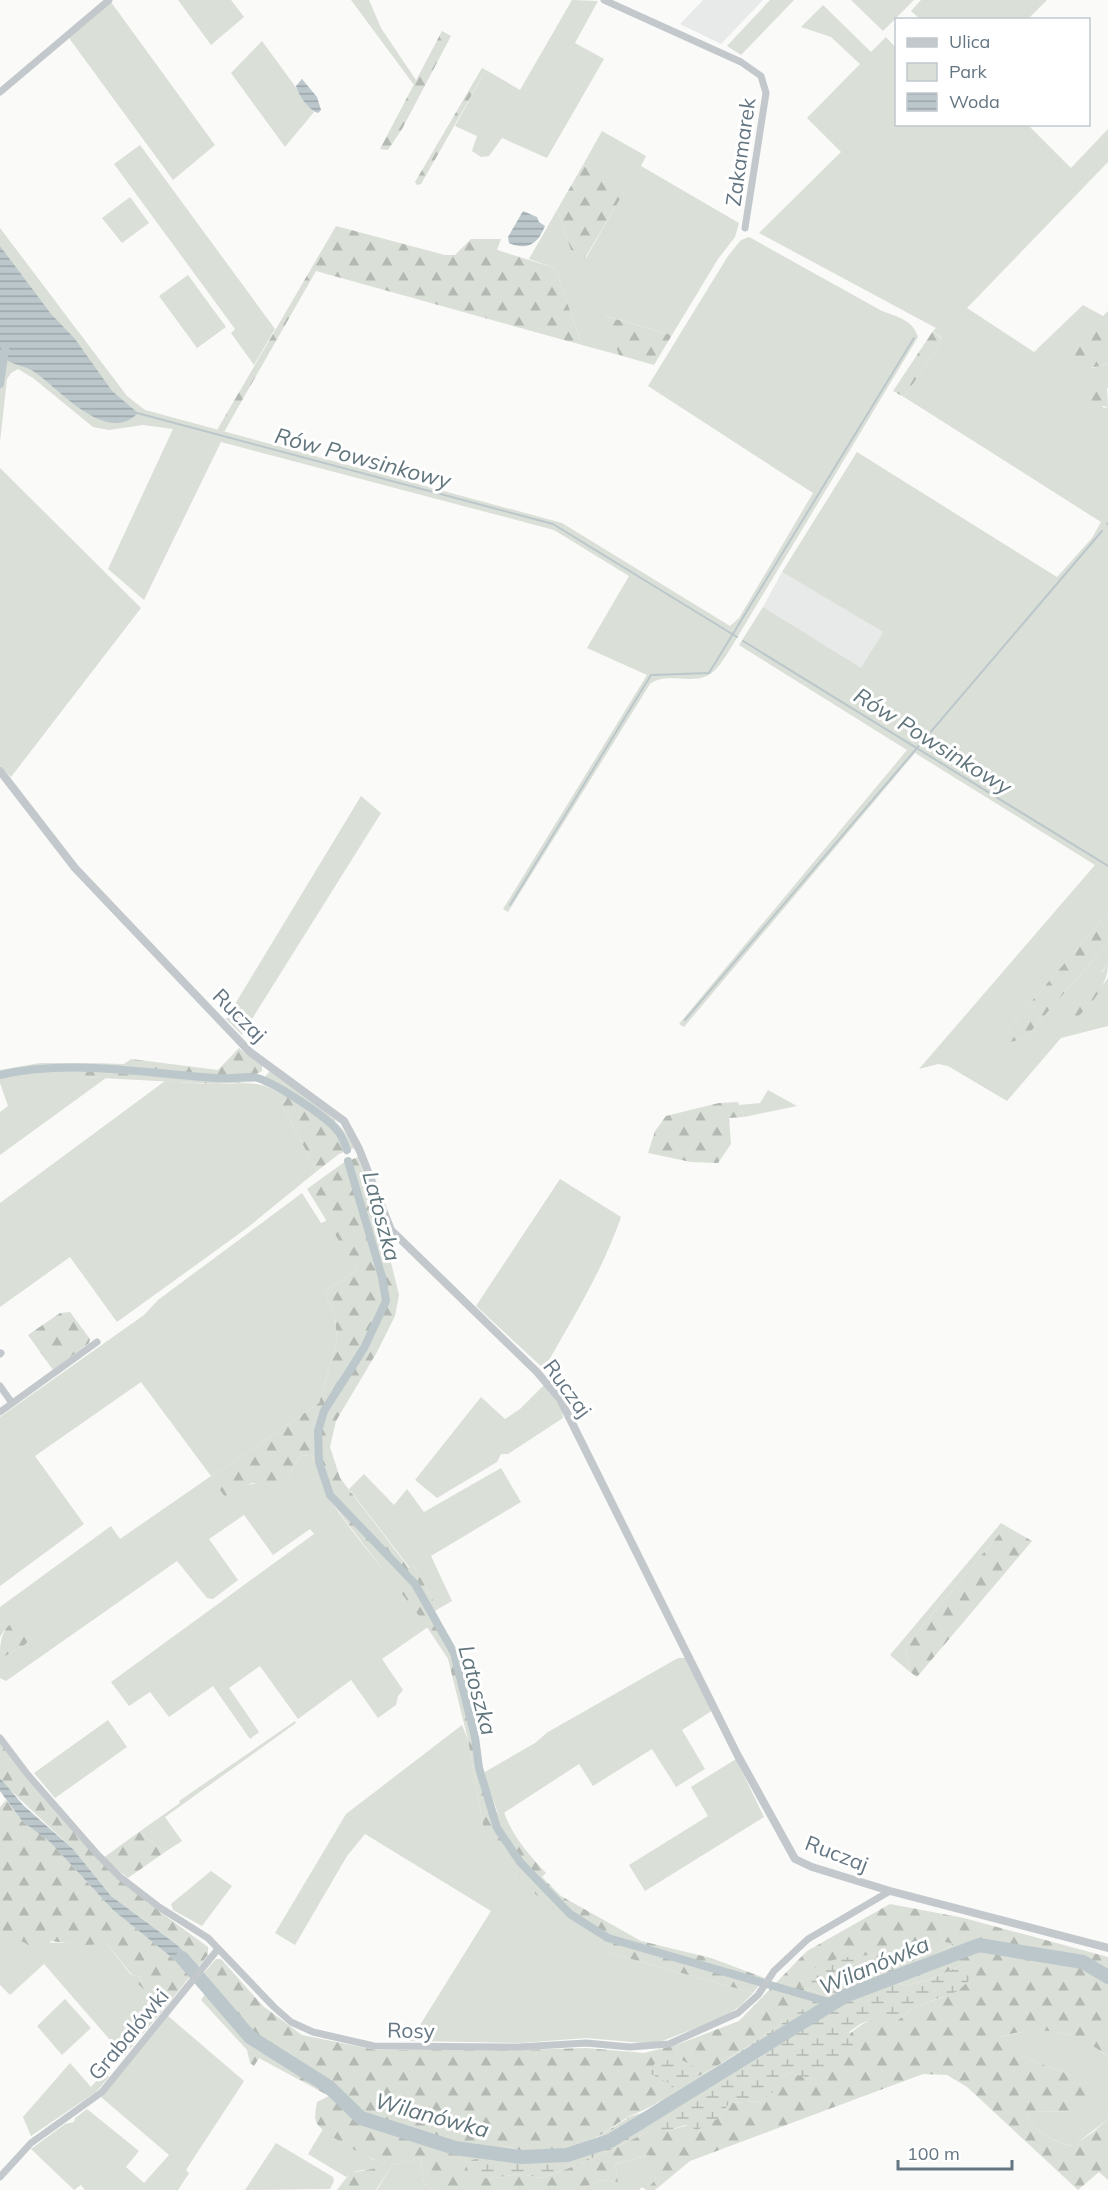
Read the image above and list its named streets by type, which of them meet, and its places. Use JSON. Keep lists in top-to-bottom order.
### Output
{
  "streets": {
    "street": [
      "Zakamarek",
      "Ruczaj",
      "Rosy",
      "Grabalówki"
    ]
  },
  "crossings": [
    ["Ruczaj", "Rosy"],
    ["Rosy", "Grabalówki"]
  ],
  "water": ["Rów Powsinkowy", "Latoszka", "Wilanówka"],
  "legend": ["Ulica", "Park", "Woda"],
  "scale_bar": "100 m"
}
